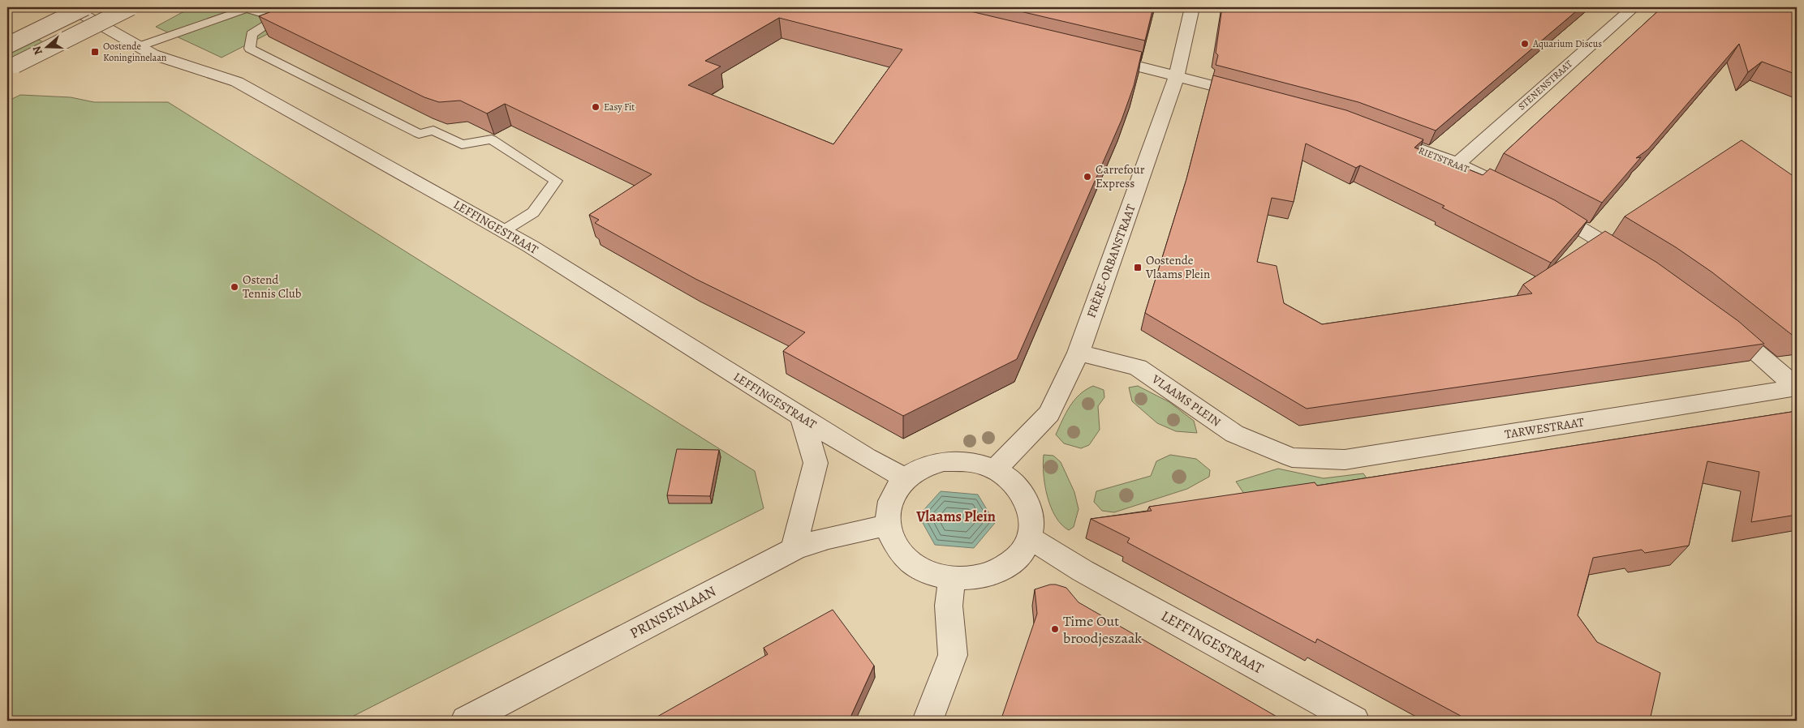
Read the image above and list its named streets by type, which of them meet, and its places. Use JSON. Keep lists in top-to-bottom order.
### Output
{
  "streets": {
    "street": [
      "STENENSTRAAT",
      "RIETSTRAAT",
      "LEFFINGESTRAAT",
      "FRÈRE-ORBANSTRAAT",
      "VLAAMS PLEIN",
      "TARWESTRAAT",
      "PRINSENLAAN"
    ]
  },
  "crossings": [
    ["STENENSTRAAT", "RIETSTRAAT"],
    ["LEFFINGESTRAAT", "FRÈRE-ORBANSTRAAT"],
    ["LEFFINGESTRAAT", "PRINSENLAAN"],
    ["FRÈRE-ORBANSTRAAT", "VLAAMS PLEIN"],
    ["FRÈRE-ORBANSTRAAT", "PRINSENLAAN"],
    ["VLAAMS PLEIN", "TARWESTRAAT"]
  ],
  "districts": ["Vlaams Plein"],
  "places": {
    "other": [
      "Aquarium Discus",
      "Easy Fit",
      "Carrefour Express",
      "Ostend Tennis Club",
      "Time Out broodjeszaak"
    ],
    "transit": ["Oostende Koninginnelaan", "Oostende Vlaams Plein"]
  },
  "north": "left"
}
